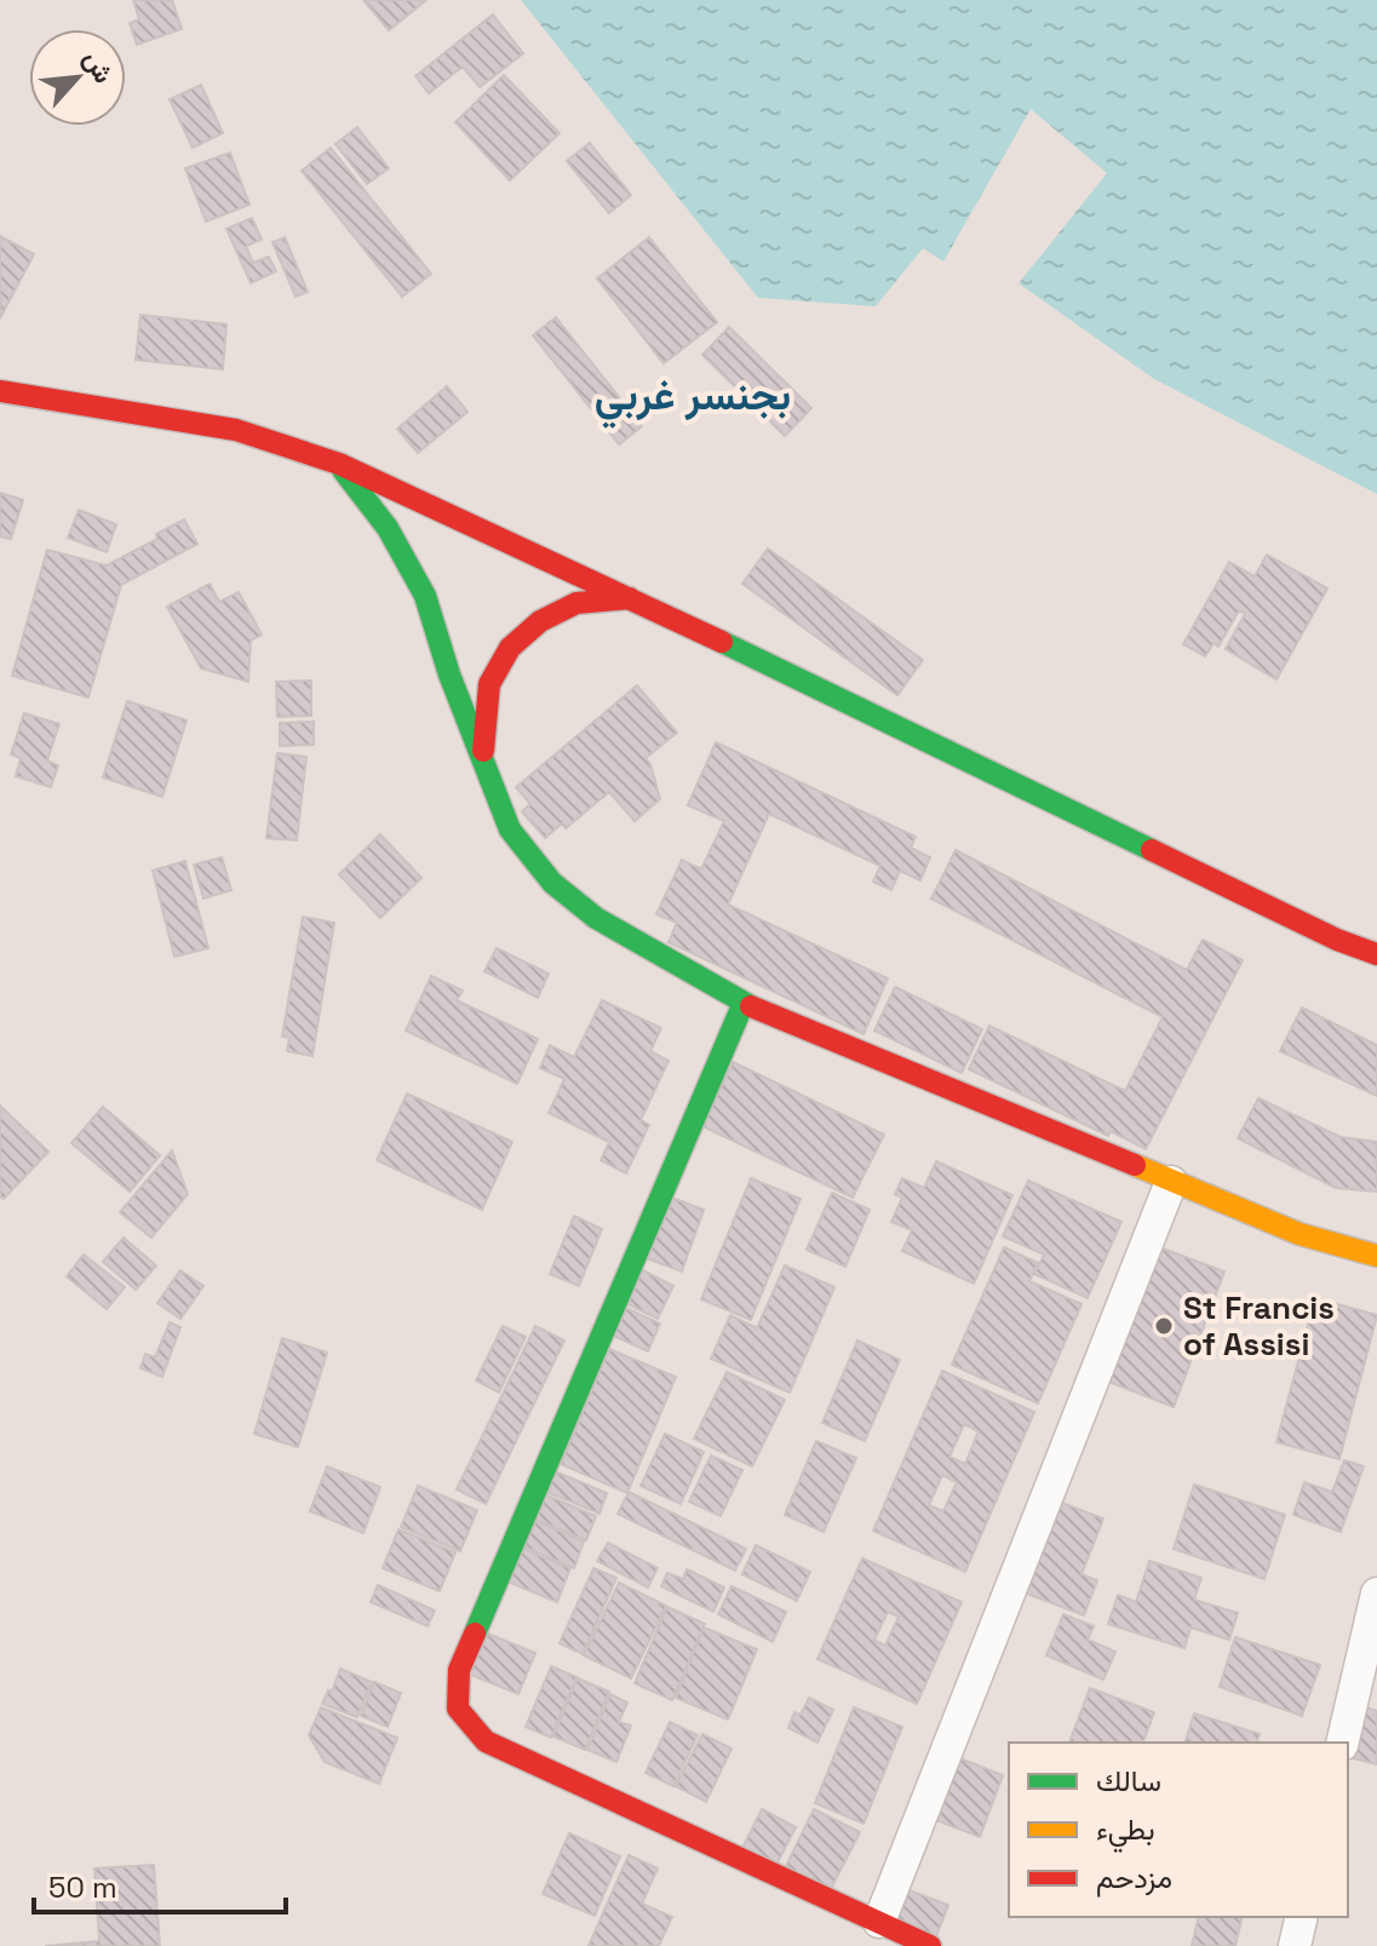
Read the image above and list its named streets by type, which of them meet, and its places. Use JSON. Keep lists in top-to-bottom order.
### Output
{
  "districts": ["بجنسر غربي"],
  "places": ["St Francis of Assisi"],
  "legend": ["سالك", "بطيء", "مزدحم"],
  "scale_bar": "50 m",
  "north": "top right"
}
